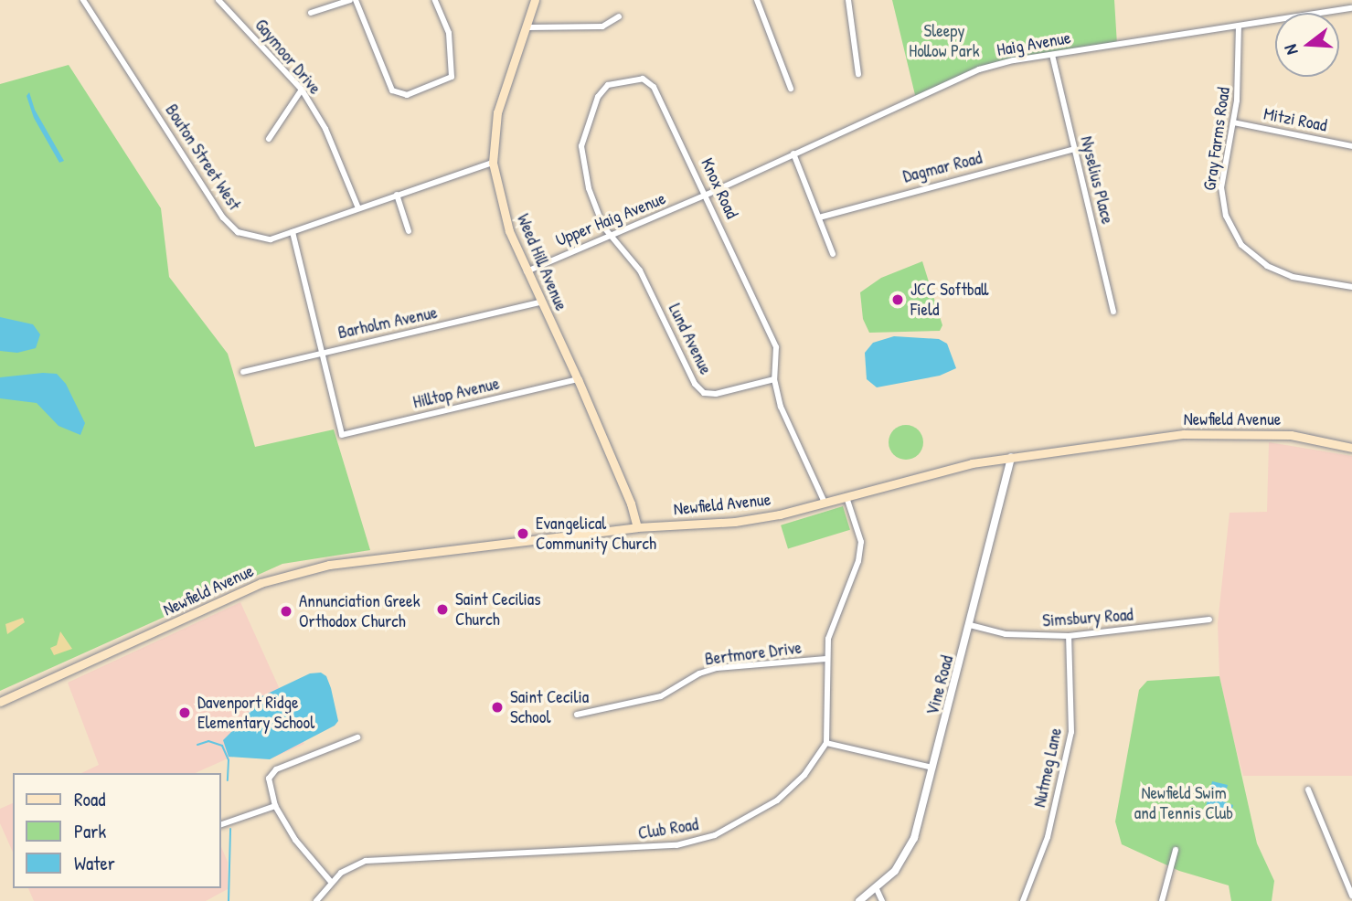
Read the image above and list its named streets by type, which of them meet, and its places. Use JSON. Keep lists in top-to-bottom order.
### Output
{
  "streets": {
    "main road": ["Weed Hill Avenue", "Newfield Avenue"],
    "street": [
      "Haig Avenue",
      "Gaymoor Drive",
      "Mitzi Road",
      "Gray Farms Road",
      "Bouton Street West",
      "Dagmar Road",
      "Nyselius Place",
      "Knox Road",
      "Upper Haig Avenue",
      "Barholm Avenue",
      "Lund Avenue",
      "Hilltop Avenue",
      "Simsbury Road",
      "Bertmore Drive",
      "Vine Road",
      "Nutmeg Lane",
      "Club Road"
    ]
  },
  "crossings": [
    ["Haig Avenue", "Gray Farms Road"],
    ["Haig Avenue", "Nyselius Place"],
    ["Haig Avenue", "Knox Road"],
    ["Haig Avenue", "Upper Haig Avenue"],
    ["Gaymoor Drive", "Bouton Street West"],
    ["Mitzi Road", "Gray Farms Road"],
    ["Bouton Street West", "Weed Hill Avenue"],
    ["Dagmar Road", "Nyselius Place"],
    ["Knox Road", "Upper Haig Avenue"],
    ["Knox Road", "Lund Avenue"],
    ["Knox Road", "Newfield Avenue"],
    ["Upper Haig Avenue", "Weed Hill Avenue"],
    ["Upper Haig Avenue", "Lund Avenue"],
    ["Weed Hill Avenue", "Barholm Avenue"],
    ["Weed Hill Avenue", "Hilltop Avenue"],
    ["Weed Hill Avenue", "Newfield Avenue"],
    ["Barholm Avenue", "Hilltop Avenue"],
    ["Newfield Avenue", "Vine Road"],
    ["Simsbury Road", "Vine Road"],
    ["Simsbury Road", "Nutmeg Lane"]
  ],
  "parks": ["Sleepy Hollow Park", "Newfield Swim and Tennis Club"],
  "places": [
    "JCC Softball Field",
    "Evangelical Community Church",
    "Saint Cecilias Church",
    "Annunciation Greek Orthodox Church",
    "Saint Cecilia School",
    "Davenport Ridge Elementary School"
  ],
  "legend": ["Road", "Park", "Water"],
  "north": "left"
}
